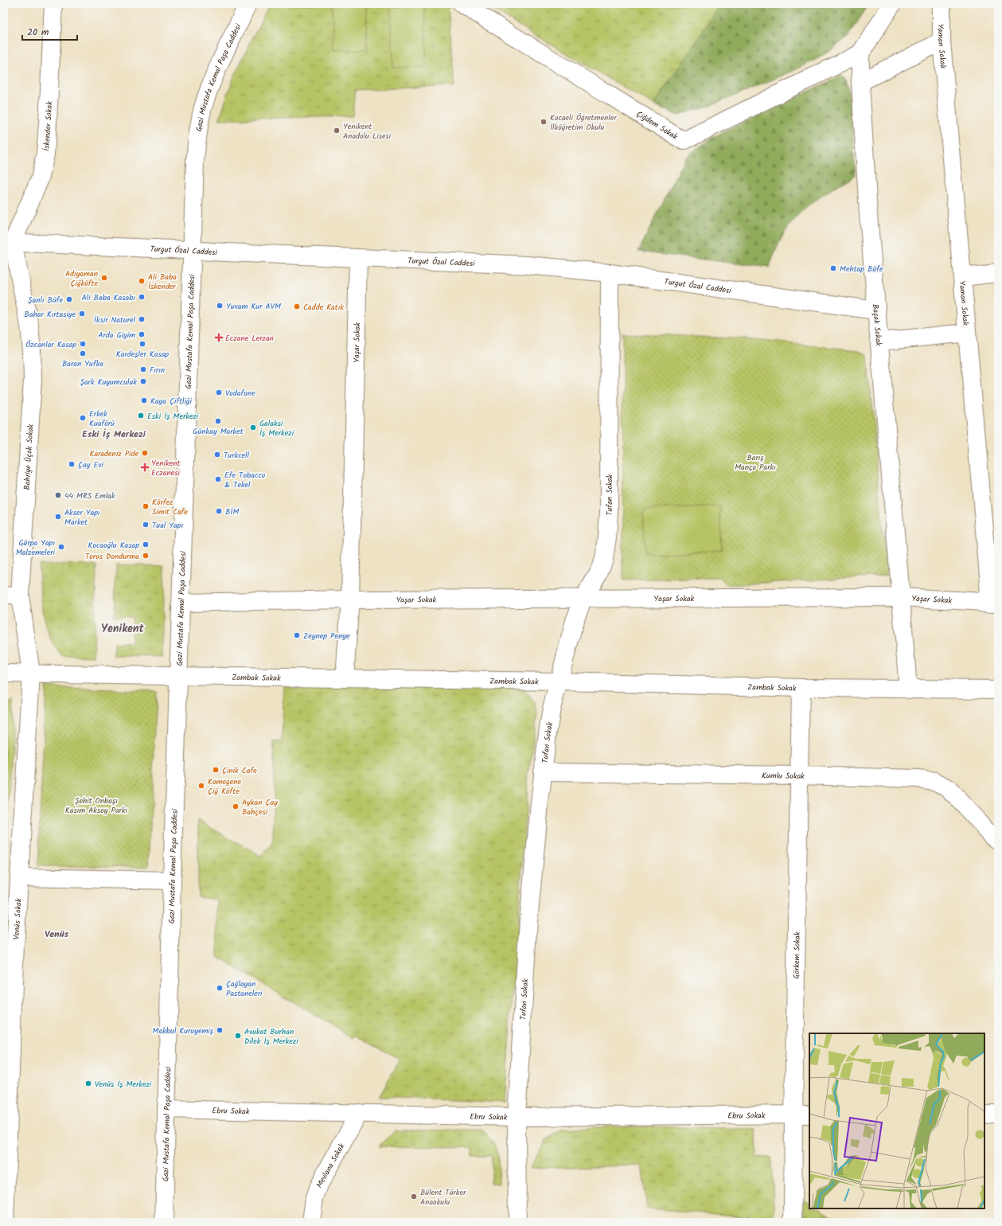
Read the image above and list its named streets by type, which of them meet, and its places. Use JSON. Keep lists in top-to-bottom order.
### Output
{
  "streets": {
    "street": [
      "Yaman Sokak",
      "Gazi Mustafa Kemal Paşa Caddesi",
      "Çiğdem Sokak",
      "İskender Sokak",
      "Turgut Özal Caddesi",
      "Başak Sokak",
      "Yaşar Sokak",
      "Bahriye Üçok Sokak",
      "Tufan Sokak",
      "Zambak Sokak",
      "Kumlu Sokak",
      "Venüs Sokak",
      "Görkem Sokak",
      "Ebru Sokak",
      "Mevlana Sokak"
    ]
  },
  "crossings": [
    ["Yaman Sokak", "Yaşar Sokak"],
    ["Gazi Mustafa Kemal Paşa Caddesi", "Turgut Özal Caddesi"],
    ["Gazi Mustafa Kemal Paşa Caddesi", "Yaşar Sokak"],
    ["Gazi Mustafa Kemal Paşa Caddesi", "Zambak Sokak"],
    ["Gazi Mustafa Kemal Paşa Caddesi", "Ebru Sokak"],
    ["Çiğdem Sokak", "Başak Sokak"],
    ["İskender Sokak", "Turgut Özal Caddesi"],
    ["İskender Sokak", "Bahriye Üçok Sokak"],
    ["Turgut Özal Caddesi", "Başak Sokak"],
    ["Turgut Özal Caddesi", "Yaşar Sokak"],
    ["Turgut Özal Caddesi", "Bahriye Üçok Sokak"],
    ["Turgut Özal Caddesi", "Tufan Sokak"],
    ["Başak Sokak", "Yaşar Sokak"],
    ["Başak Sokak", "Zambak Sokak"],
    ["Yaşar Sokak", "Tufan Sokak"],
    ["Yaşar Sokak", "Zambak Sokak"],
    ["Bahriye Üçok Sokak", "Zambak Sokak"],
    ["Bahriye Üçok Sokak", "Venüs Sokak"],
    ["Tufan Sokak", "Zambak Sokak"],
    ["Tufan Sokak", "Kumlu Sokak"],
    ["Tufan Sokak", "Ebru Sokak"],
    ["Zambak Sokak", "Venüs Sokak"],
    ["Zambak Sokak", "Görkem Sokak"],
    ["Kumlu Sokak", "Görkem Sokak"],
    ["Görkem Sokak", "Ebru Sokak"],
    ["Ebru Sokak", "Mevlana Sokak"]
  ],
  "districts": ["Eski İş Merkezi", "Yenikent", "Venüs"],
  "parks": ["Barış Manço Parkı", "Şehit Onbaşı Kasım Aksoy Parkı"],
  "places": {
    "other": [
      "Kocaeli Öğretmenler İlköğretim Okulu",
      "Yenikent Anadolu Lisesi",
      "Mehtap Büfe",
      "Adıyaman Çiğköfte",
      "Ali Baba İskender",
      "Ali Baba Kasabı",
      "Şanlı Büfe",
      "Yuvam Kur AVM",
      "Cadde Katık",
      "Bahar Kırtasiye",
      "İksir Naturel",
      "Arda Giyim",
      "Özcanlar Kasap",
      "Kardeşler Kasap",
      "Baran Yufka",
      "Fırın",
      "Şark Kuyumculuk",
      "Vodafone",
      "Kaya Çiftliği",
      "Eski İş Merkezi",
      "Erkek Kuaförü",
      "Günkay Market",
      "Galaksi İş Merkezi",
      "Karadeniz Pide",
      "Turkcell",
      "Çay Evi",
      "Efe Tobacco & Tekel",
      "44 MRS Emlak",
      "Körfez Simit Cafe",
      "BİM",
      "Akser Yapı Market",
      "Tual Yapı",
      "Kocaoğlu Kasap",
      "Gürpa Yapı Malzemeleri",
      "Toros Dondurma",
      "Zeynep Penye",
      "Çinik Cafe",
      "Komegene Çiğ Köfte",
      "Aykan Çay Bahçesi",
      "Çağlayan Pastaneleri",
      "Makbul Kuruyemiş",
      "Avukat Burhan Dilek İş Merkezi",
      "Venüs İş Merkezi",
      "Bülent Türker Anaokulu"
    ],
    "health": ["Eczane Lerzan", "Yenikent Eczanesi"]
  },
  "scale_bar": "20 m"
}
